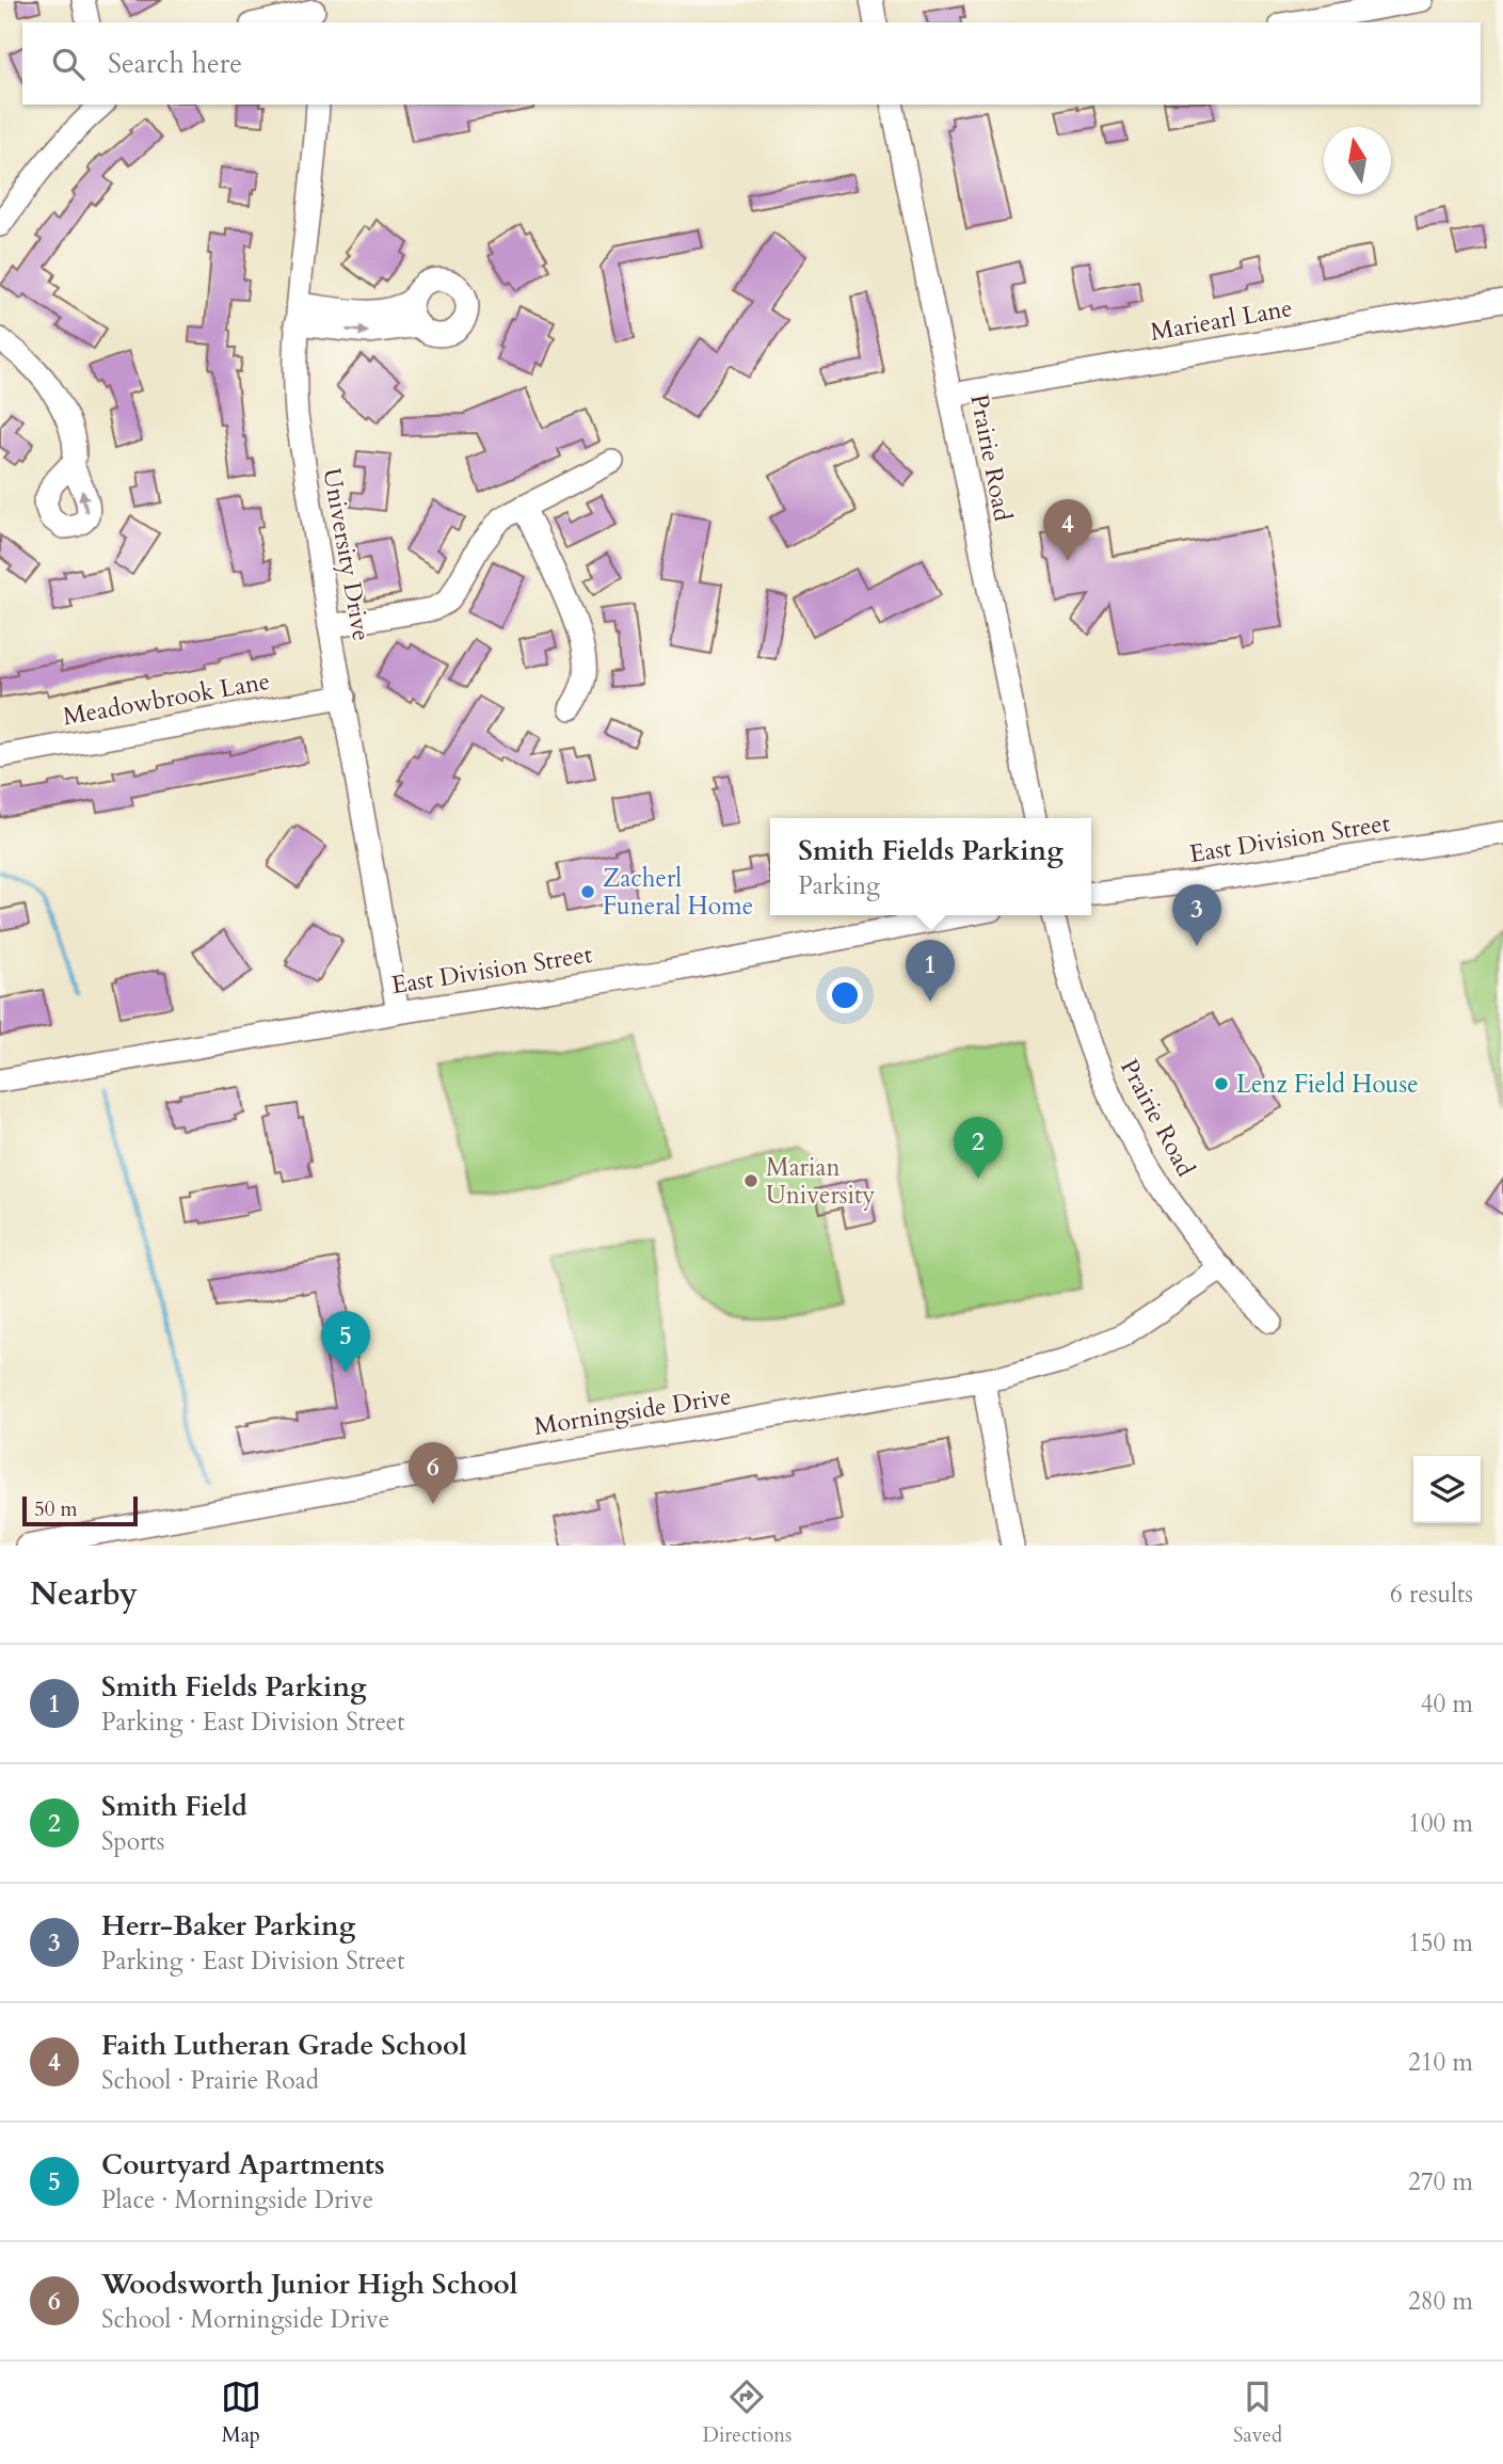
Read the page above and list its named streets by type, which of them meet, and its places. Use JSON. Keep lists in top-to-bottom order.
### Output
{
  "streets": {
    "street": [
      "Mariearl Lane",
      "Prairie Road",
      "University Drive",
      "Meadowbrook Lane",
      "East Division Street",
      "Morningside Drive"
    ]
  },
  "crossings": [
    ["Mariearl Lane", "Prairie Road"],
    ["Prairie Road", "Morningside Drive"],
    ["University Drive", "Meadowbrook Lane"],
    ["University Drive", "East Division Street"]
  ],
  "places": ["Zacherl Funeral Home", "Lenz Field House", "Marian University"],
  "scale_bar": "50 m",
  "north": "top",
  "page": {
    "search": "Search here",
    "pins": [
      "4",
      "3",
      "1",
      "2",
      "5",
      "6"
    ],
    "popup": ["Smith Fields Parking", "Parking"],
    "scale": "50 m",
    "heading": ["Nearby", "6 results"],
    "list": [
      {
        "mark": "1",
        "name": "Smith Fields Parking",
        "note": "Parking · East Division Street",
        "value": "40 m"
      },
      {
        "mark": "2",
        "name": "Smith Field",
        "note": "Sports",
        "value": "100 m"
      },
      {
        "mark": "3",
        "name": "Herr-Baker Parking",
        "note": "Parking · East Division Street",
        "value": "150 m"
      },
      {
        "mark": "4",
        "name": "Faith Lutheran Grade School",
        "note": "School · Prairie Road",
        "value": "210 m"
      },
      {
        "mark": "5",
        "name": "Courtyard Apartments",
        "note": "Place · Morningside Drive",
        "value": "270 m"
      },
      {
        "mark": "6",
        "name": "Woodsworth Junior High School",
        "note": "School · Morningside Drive",
        "value": "280 m"
      }
    ],
    "nav": ["Map", "Directions", "Saved"]
  }
}
